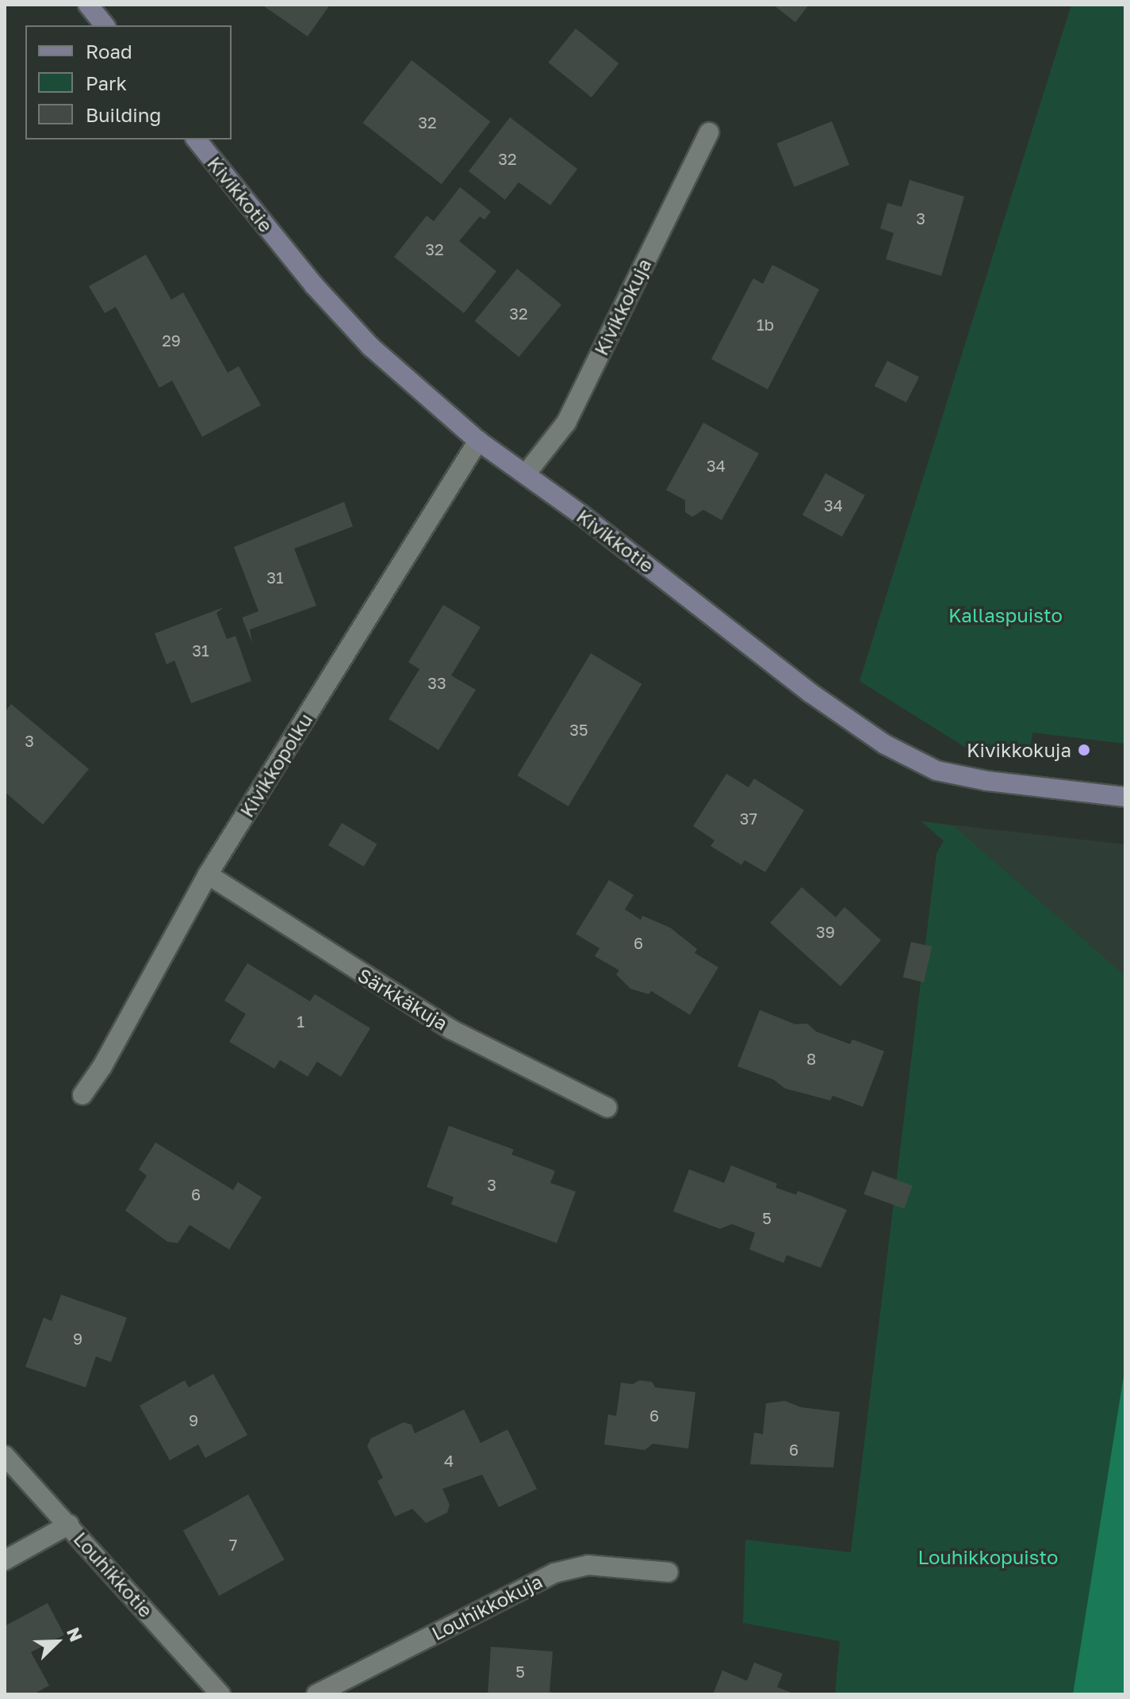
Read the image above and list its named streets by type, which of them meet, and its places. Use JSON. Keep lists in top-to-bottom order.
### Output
{
  "streets": {
    "street": [
      "Kivikkotie",
      "Kivikkokuja",
      "Kivikkopolku",
      "Särkkäkuja",
      "Louhikkotie",
      "Louhikkokuja"
    ]
  },
  "crossings": [
    ["Kivikkotie", "Kivikkokuja"],
    ["Kivikkotie", "Kivikkopolku"],
    ["Kivikkopolku", "Särkkäkuja"]
  ],
  "parks": ["Kallaspuisto", "Louhikkopuisto"],
  "places": ["Kivikkokuja"],
  "house_numbers": [
    "32",
    "32",
    "3",
    "32",
    "32",
    "1b",
    "29",
    "34",
    "34",
    "31",
    "31",
    "33",
    "35",
    "3",
    "37",
    "39",
    "6",
    "1",
    "8",
    "3",
    "6",
    "5",
    "9",
    "6",
    "9",
    "6",
    "4",
    "7",
    "5"
  ],
  "legend": ["Road", "Park", "Building"],
  "north": "top right"
}
